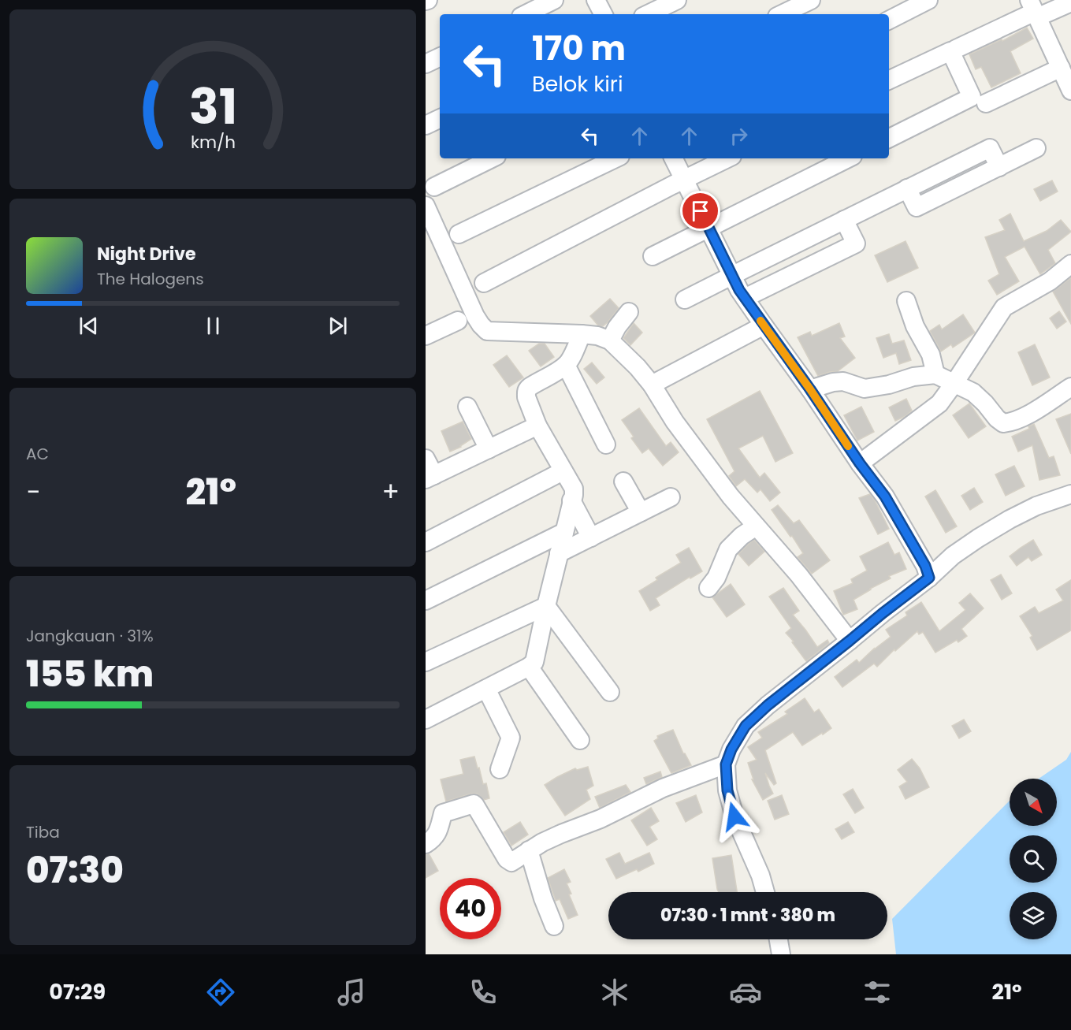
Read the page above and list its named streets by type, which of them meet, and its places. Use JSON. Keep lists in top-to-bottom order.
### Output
{
  "north": "bottom right",
  "page": {
    "turn": ["170 m", "Belok kiri"],
    "song": ["Night Drive", "The Halogens"],
    "tile": [
      "AC",
      ["Jangkauan · 31%", "155 km"],
      ["Tiba", "07:30"]
    ],
    "heat": ["−", "21°", "+"],
    "limit": "40",
    "trip": "07:30 · 1 mnt · 380 m",
    "tabs": ["07:29", "21°"],
    "gauge": ["31", "km/h"]
  }
}
